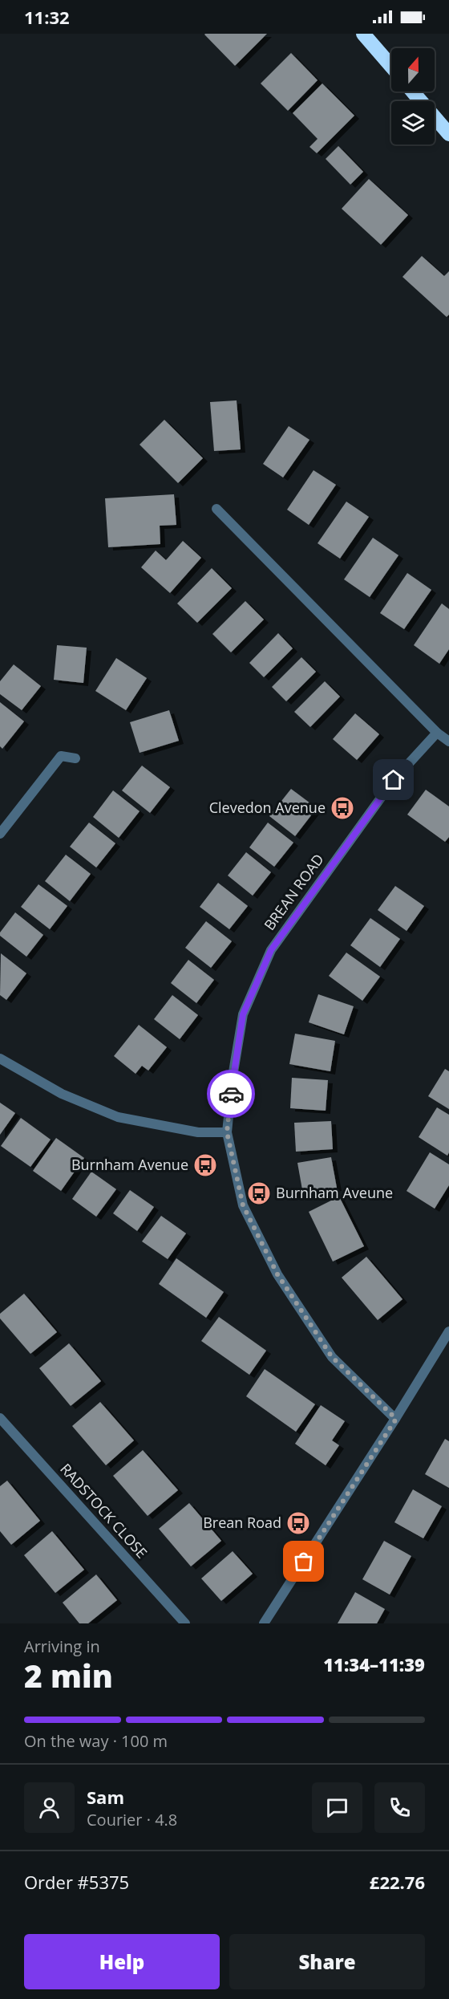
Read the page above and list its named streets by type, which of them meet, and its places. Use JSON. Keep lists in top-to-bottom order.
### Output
{
  "streets": {
    "street": ["BREAN ROAD", "RADSTOCK CLOSE"]
  },
  "places": {
    "bus stop": [
      "Clevedon Avenue",
      "Burnham Avenue",
      "Burnham Aveune",
      "Brean Road"
    ]
  },
  "north": "top",
  "page": {
    "status": "11:32",
    "heading": ["2 min", "Arriving in", "11:34–11:39"],
    "panel": [
      "Sam",
      "Courier · 4.8",
      "Order #5375",
      "£22.76"
    ],
    "bar": "On the way · 100 m",
    "buttons": ["Help", "Share"]
  }
}
